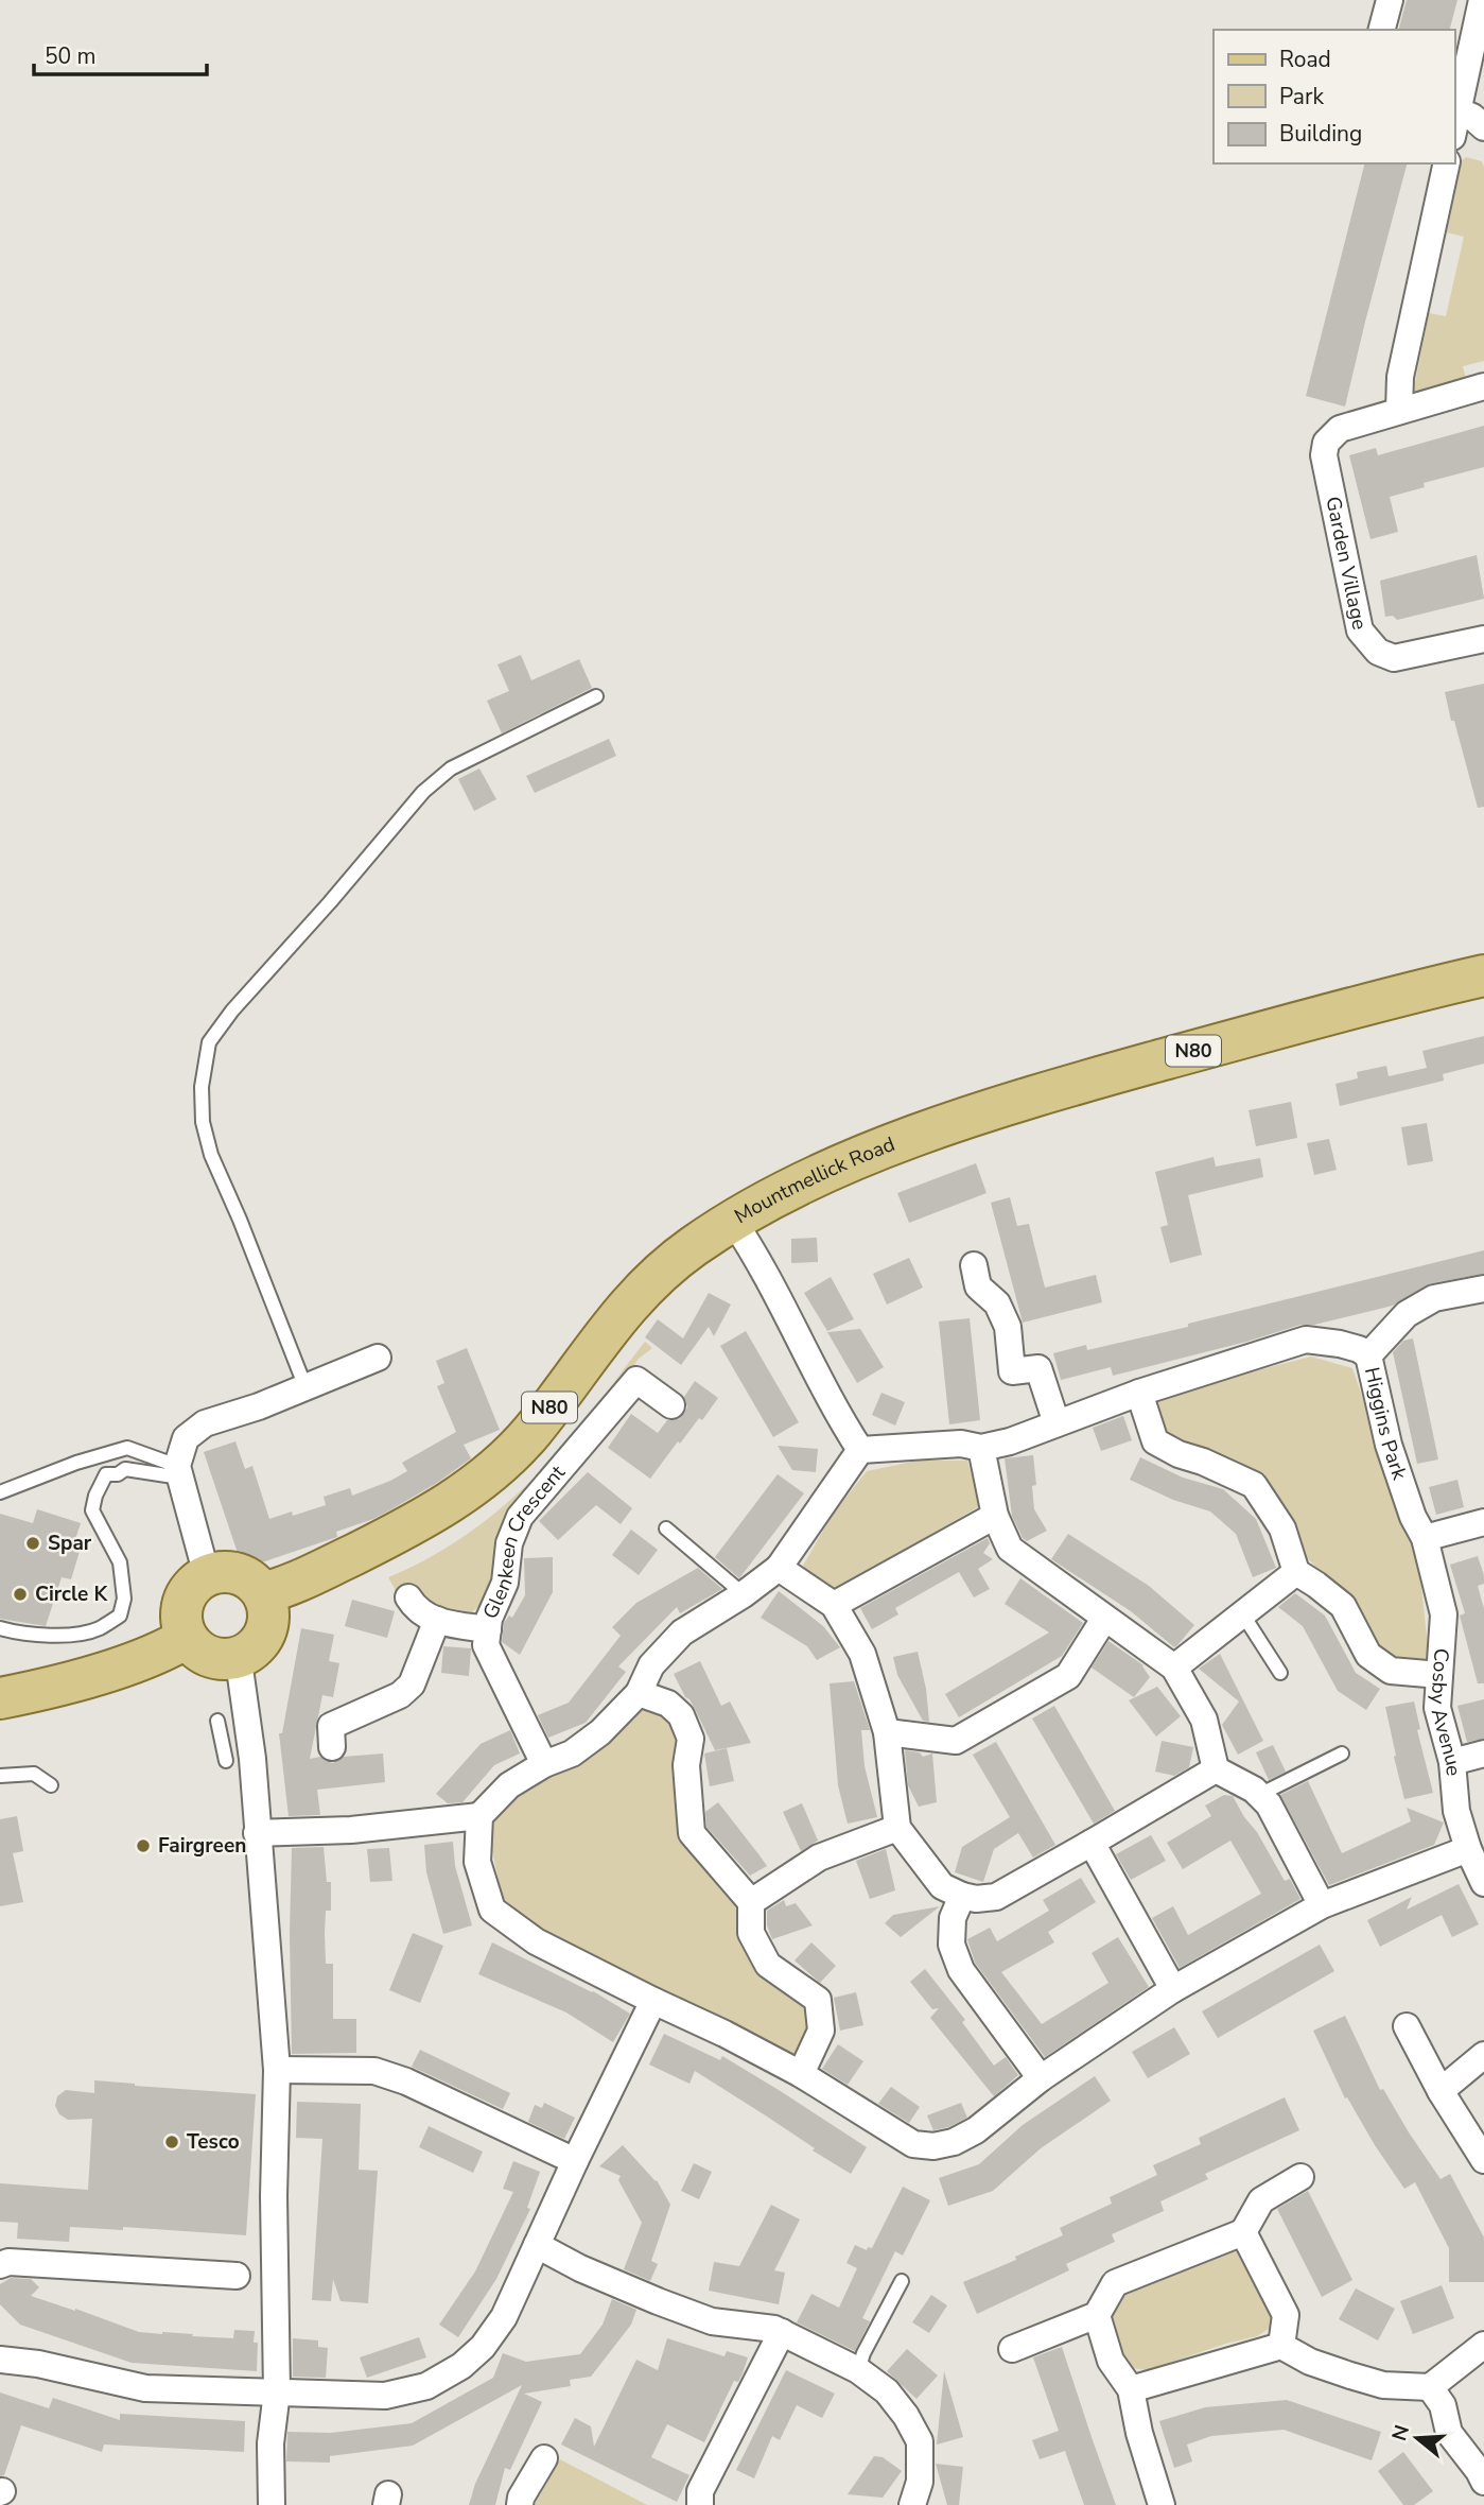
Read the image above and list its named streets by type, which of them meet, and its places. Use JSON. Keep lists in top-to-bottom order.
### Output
{
  "streets": {
    "main road": ["N80", "Mountmellick Road"],
    "street": [
      "Garden Village",
      "Higgins Park",
      "Glenkeen Crescent",
      "Cosby Avenue"
    ]
  },
  "crossings": [
    ["Higgins Park", "Cosby Avenue"]
  ],
  "places": [
    "Spar",
    "Circle K",
    "Fairgreen",
    "Tesco"
  ],
  "legend": ["Road", "Park", "Building"],
  "scale_bar": "50 m",
  "north": "left"
}
